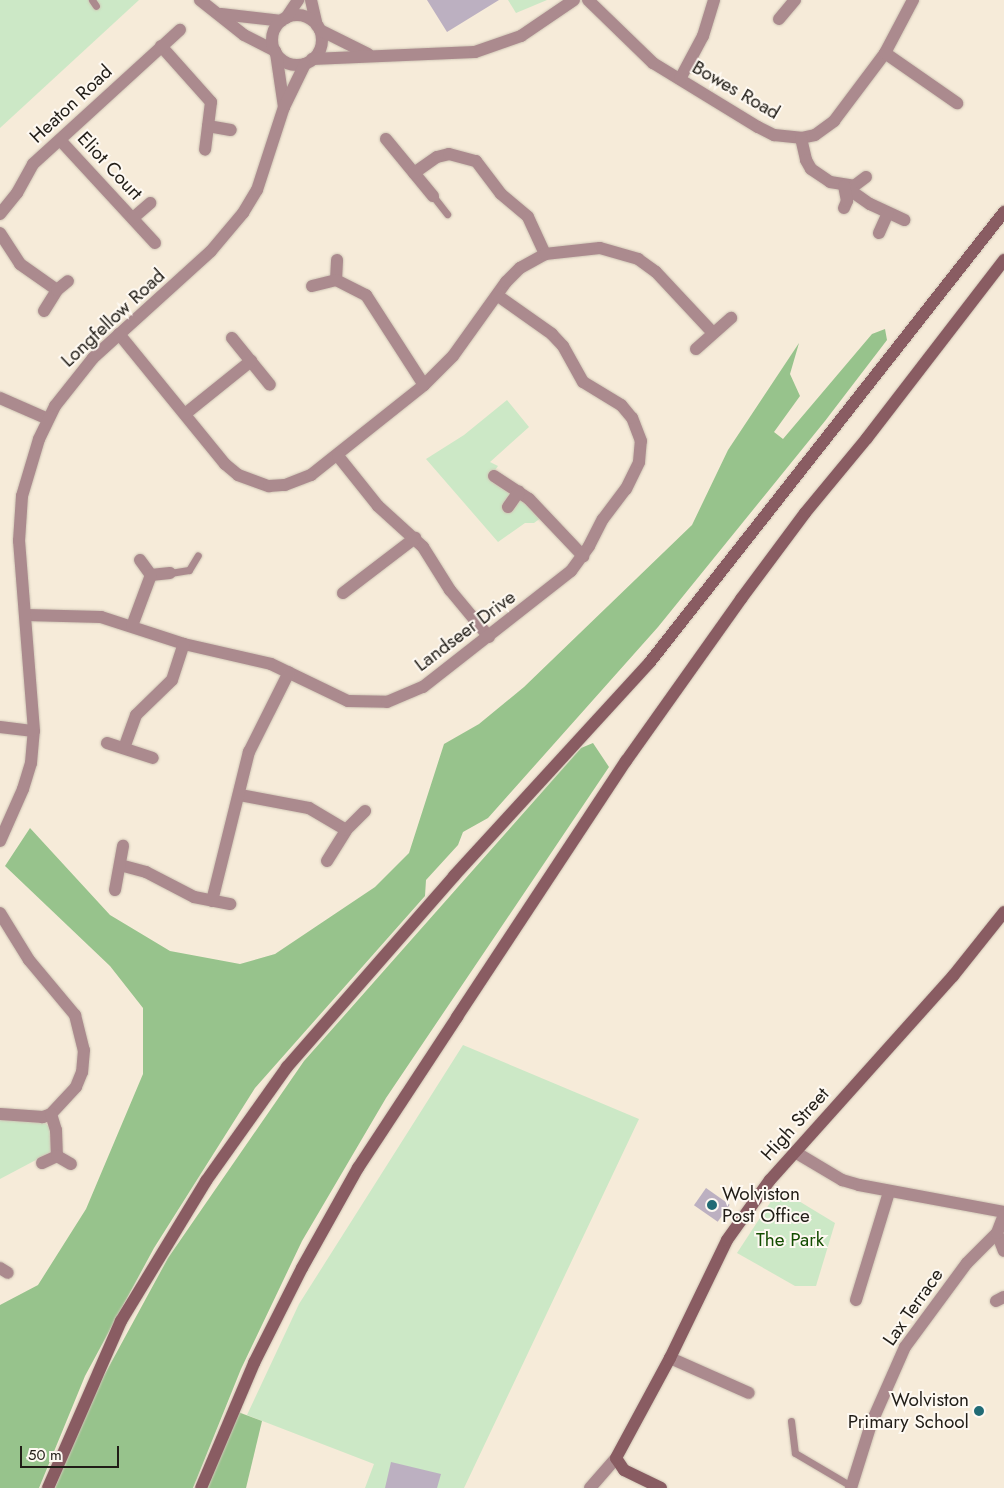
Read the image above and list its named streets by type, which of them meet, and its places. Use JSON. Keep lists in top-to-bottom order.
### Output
{
  "streets": {
    "street": [
      "Bowes Road",
      "Heaton Road",
      "Eliot Court",
      "Longfellow Road",
      "Landseer Drive",
      "High Street",
      "Lax Terrace"
    ]
  },
  "crossings": [
    ["Heaton Road", "Eliot Court"],
    ["Longfellow Road", "Landseer Drive"]
  ],
  "parks": ["The Park"],
  "places": ["Wolviston Post Office", "Wolviston Primary School"],
  "scale_bar": "50 m"
}
